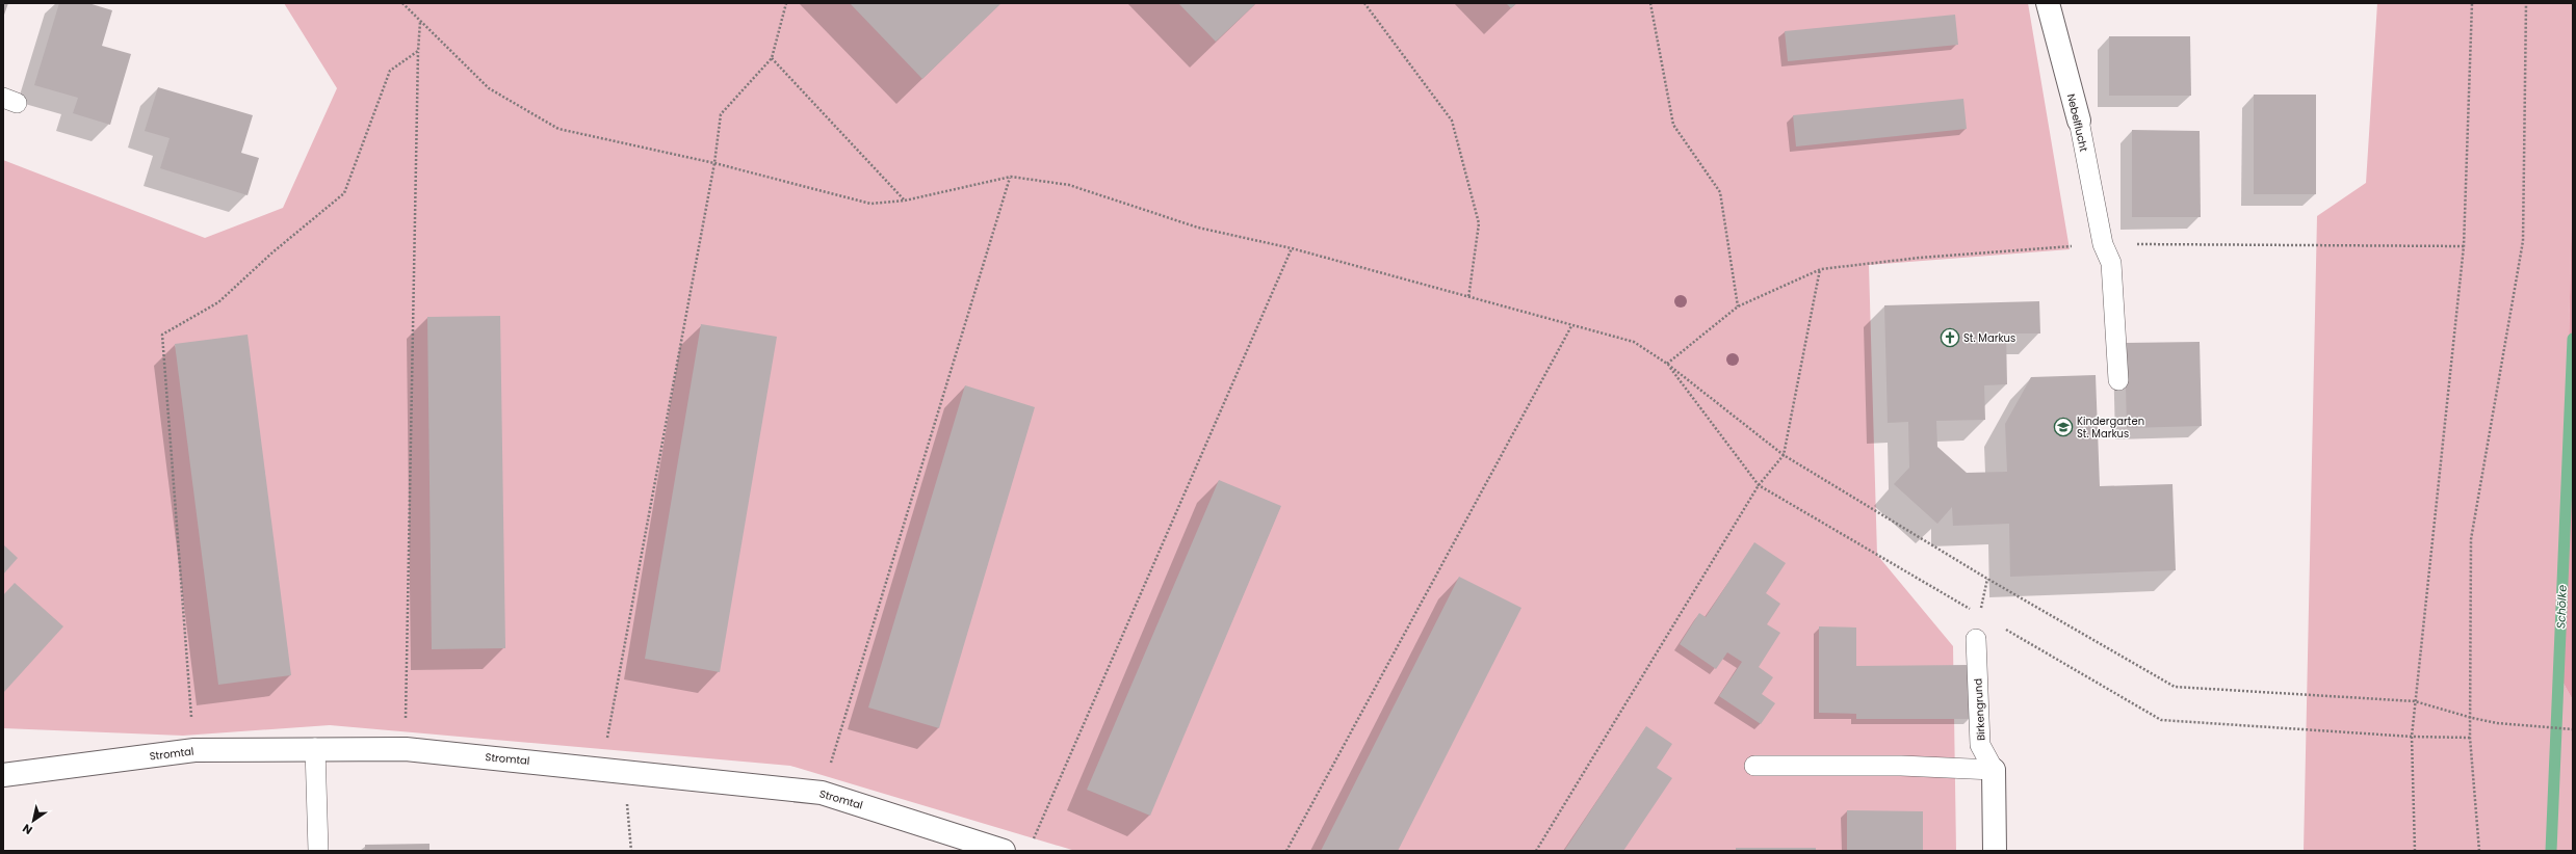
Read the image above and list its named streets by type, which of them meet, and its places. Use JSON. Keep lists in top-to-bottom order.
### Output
{
  "streets": {
    "street": ["Nebelflucht", "Birkengrund", "Stromtal"]
  },
  "water": ["Schölke"],
  "places": {
    "church": ["St. Markus"],
    "school or university": ["Kindergarten St. Markus"]
  },
  "north": "bottom left"
}
